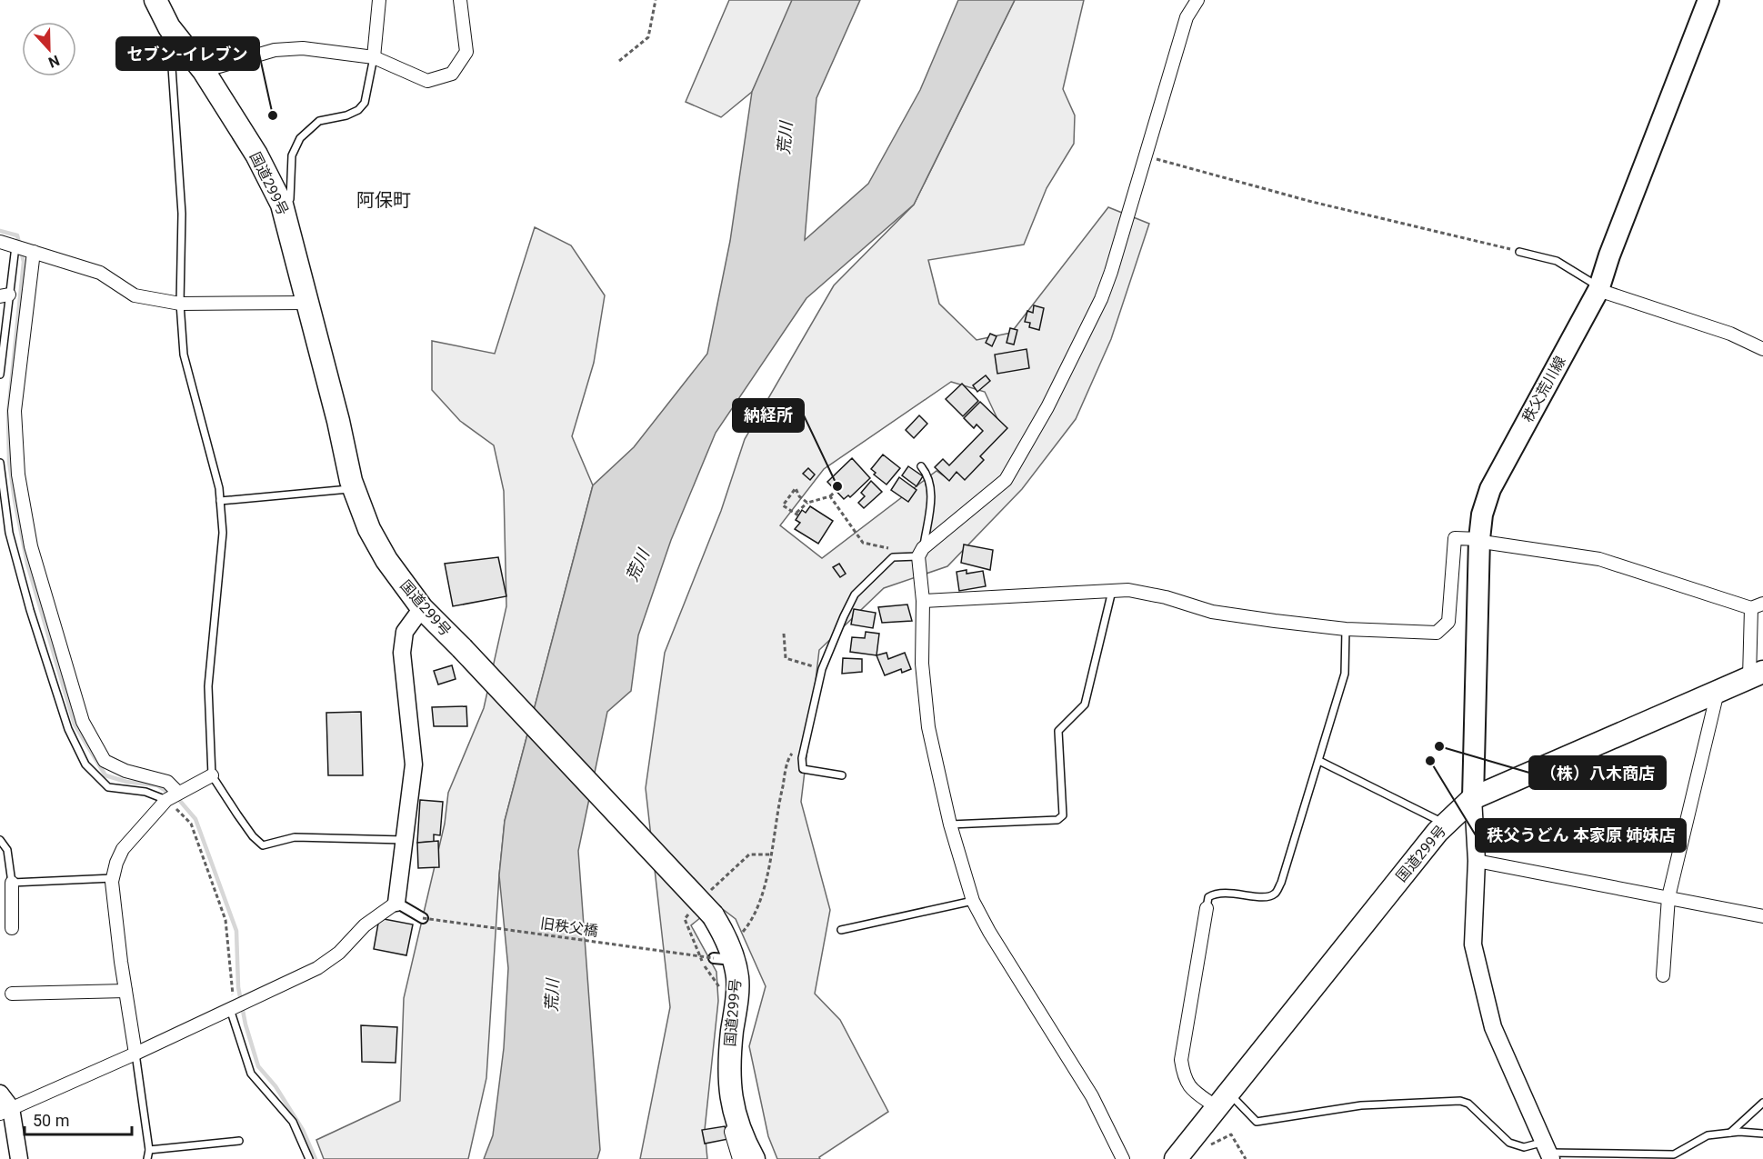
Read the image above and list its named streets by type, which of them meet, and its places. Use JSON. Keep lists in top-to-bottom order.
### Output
{
  "streets": {
    "highway": ["国道299号"],
    "main road": ["秩父荒川線"],
    "path": ["旧秩父橋"]
  },
  "crossings": [
    ["国道299号", "秩父荒川線"],
    ["国道299号", "旧秩父橋"]
  ],
  "districts": ["阿保町"],
  "water": ["荒川"],
  "places": [
    "セブン-イレブン",
    "納経所",
    "（株）八木商店",
    "秩父うどん 本家原 姉妹店"
  ],
  "scale_bar": "50 m",
  "north": "bottom"
}
